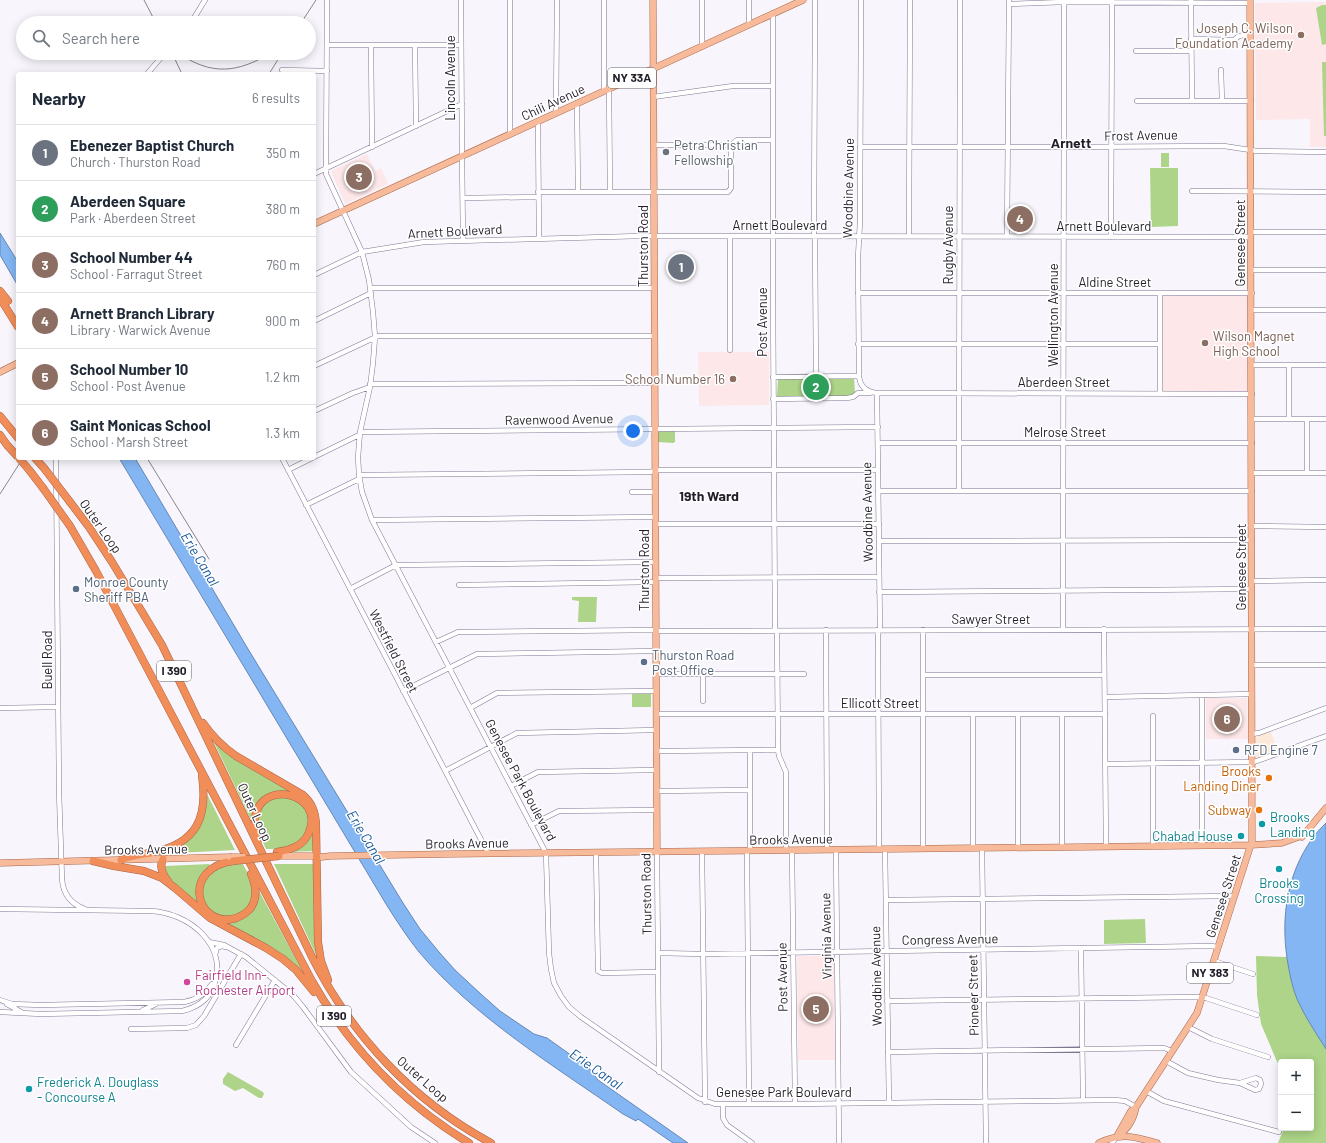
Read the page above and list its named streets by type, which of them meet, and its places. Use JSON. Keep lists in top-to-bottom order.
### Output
{
  "streets": {
    "highway": ["Outer Loop", "I 390"],
    "main road": [
      "NY 33A",
      "Chili Avenue",
      "Genesee Street",
      "Thurston Road",
      "Brooks Avenue",
      "NY 383"
    ],
    "street": [
      "Lincoln Avenue",
      "Frost Avenue",
      "Woodbine Avenue",
      "Arnett Boulevard",
      "Rugby Avenue",
      "Aldine Street",
      "Wellington Avenue",
      "Post Avenue",
      "Aberdeen Street",
      "Ravenwood Avenue",
      "Melrose Street",
      "Sawyer Street",
      "Westfield Street",
      "Buell Road",
      "Ellicott Street",
      "Genesee Park Boulevard",
      "Virginia Avenue",
      "Congress Avenue",
      "Pioneer Street"
    ]
  },
  "crossings": [
    ["Lincoln Avenue", "Chili Avenue"],
    ["Lincoln Avenue", "Arnett Boulevard"],
    ["Chili Avenue", "Thurston Road"],
    ["Chili Avenue", "Post Avenue"],
    ["Chili Avenue", "Genesee Park Boulevard"],
    ["Frost Avenue", "Woodbine Avenue"],
    ["Frost Avenue", "Genesee Street"],
    ["Frost Avenue", "Rugby Avenue"],
    ["Frost Avenue", "Wellington Avenue"],
    ["Woodbine Avenue", "Arnett Boulevard"],
    ["Woodbine Avenue", "Aldine Street"],
    ["Woodbine Avenue", "Aberdeen Street"],
    ["Woodbine Avenue", "Ravenwood Avenue"],
    ["Woodbine Avenue", "Melrose Street"],
    ["Woodbine Avenue", "Sawyer Street"],
    ["Woodbine Avenue", "Ellicott Street"],
    ["Woodbine Avenue", "Genesee Park Boulevard"],
    ["Woodbine Avenue", "Brooks Avenue"],
    ["Woodbine Avenue", "Congress Avenue"],
    ["Arnett Boulevard", "Genesee Street"],
    ["Arnett Boulevard", "Rugby Avenue"],
    ["Arnett Boulevard", "Thurston Road"],
    ["Arnett Boulevard", "Wellington Avenue"],
    ["Arnett Boulevard", "Post Avenue"],
    ["Arnett Boulevard", "Genesee Park Boulevard"],
    ["Genesee Street", "Aldine Street"],
    ["Genesee Street", "Aberdeen Street"],
    ["Genesee Street", "Melrose Street"],
    ["Genesee Street", "Sawyer Street"],
    ["Genesee Street", "Genesee Park Boulevard"],
    ["Genesee Street", "Brooks Avenue"],
    ["Genesee Street", "Congress Avenue"],
    ["Rugby Avenue", "Aldine Street"],
    ["Rugby Avenue", "Aberdeen Street"],
    ["Rugby Avenue", "Melrose Street"],
    ["Thurston Road", "Ravenwood Avenue"],
    ["Thurston Road", "Sawyer Street"],
    ["Thurston Road", "Ellicott Street"],
    ["Thurston Road", "Genesee Park Boulevard"],
    ["Thurston Road", "Brooks Avenue"],
    ["Thurston Road", "Congress Avenue"],
    ["Aldine Street", "Wellington Avenue"],
    ["Wellington Avenue", "Aberdeen Street"],
    ["Wellington Avenue", "Melrose Street"],
    ["Wellington Avenue", "Sawyer Street"],
    ["Post Avenue", "Aberdeen Street"],
    ["Post Avenue", "Ravenwood Avenue"],
    ["Post Avenue", "Sawyer Street"],
    ["Post Avenue", "Ellicott Street"],
    ["Post Avenue", "Genesee Park Boulevard"],
    ["Post Avenue", "Brooks Avenue"],
    ["Post Avenue", "Congress Avenue"],
    ["Ravenwood Avenue", "Westfield Street"],
    ["Ravenwood Avenue", "Genesee Park Boulevard"],
    ["Sawyer Street", "Genesee Park Boulevard"],
    ["Westfield Street", "Brooks Avenue"],
    ["Buell Road", "Brooks Avenue"],
    ["Genesee Park Boulevard", "Brooks Avenue"],
    ["Genesee Park Boulevard", "Virginia Avenue"],
    ["Genesee Park Boulevard", "Pioneer Street"],
    ["Brooks Avenue", "Virginia Avenue"],
    ["Brooks Avenue", "Pioneer Street"],
    ["Virginia Avenue", "Congress Avenue"],
    ["Congress Avenue", "Pioneer Street"]
  ],
  "districts": ["Arnett", "19th Ward"],
  "water": ["Erie Canal"],
  "places": [
    "Joseph C. Wilson Foundation Academy",
    "Petra Christian Fellowship",
    "Wilson Magnet High School",
    "School Number 16",
    "Monroe County Sheriff PBA",
    "Thurston Road Post Office",
    "RFD Engine 7",
    "Brooks Landing Diner",
    "Subway",
    "Brooks Landing",
    "Chabad House",
    "Brooks Crossing",
    "Fairfield Inn- Rochester Airport",
    "Frederick A. Douglass - Concourse A"
  ],
  "page": {
    "search": "Search here",
    "heading": ["Nearby", "6 results"],
    "list": [
      {
        "mark": "1",
        "name": "Ebenezer Baptist Church",
        "note": "Church · Thurston Road",
        "value": "350 m"
      },
      {
        "mark": "2",
        "name": "Aberdeen Square",
        "note": "Park · Aberdeen Street",
        "value": "380 m"
      },
      {
        "mark": "3",
        "name": "School Number 44",
        "note": "School · Farragut Street",
        "value": "760 m"
      },
      {
        "mark": "4",
        "name": "Arnett Branch Library",
        "note": "Library · Warwick Avenue",
        "value": "900 m"
      },
      {
        "mark": "5",
        "name": "School Number 10",
        "note": "School · Post Avenue",
        "value": "1.2 km"
      },
      {
        "mark": "6",
        "name": "Saint Monicas School",
        "note": "School · Marsh Street",
        "value": "1.3 km"
      }
    ],
    "pins": [
      "3",
      "4",
      "1",
      "2",
      "6",
      "5"
    ],
    "map_buttons": ["+", "−"]
  }
}
